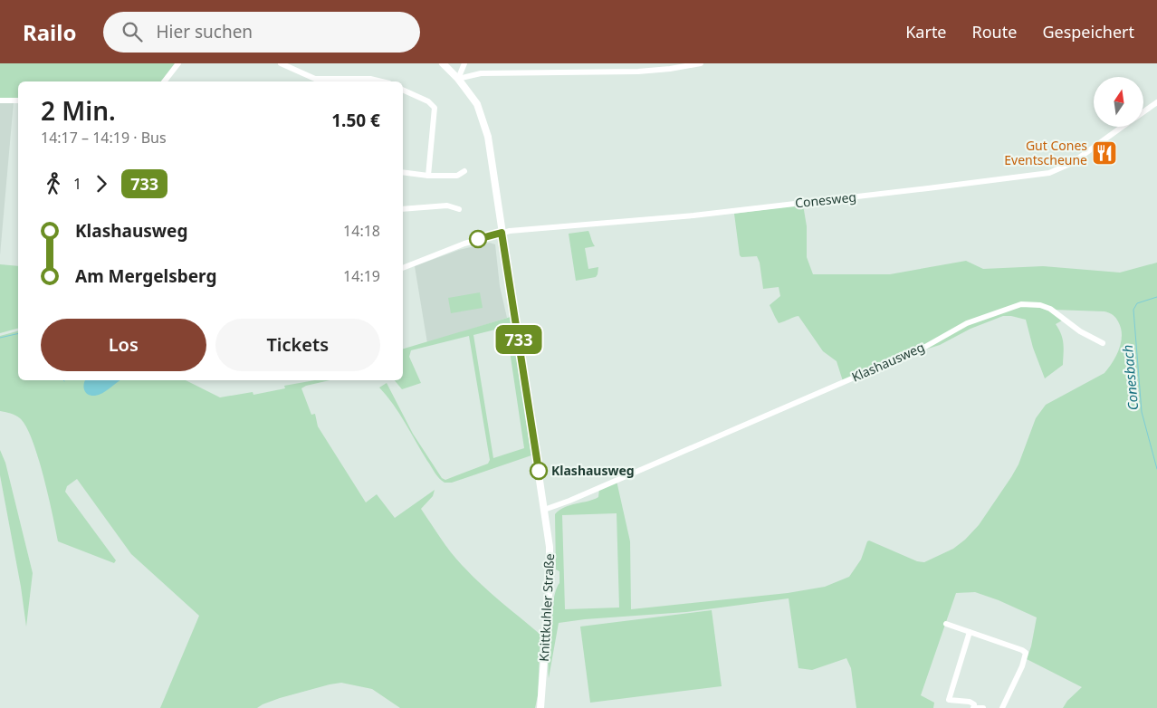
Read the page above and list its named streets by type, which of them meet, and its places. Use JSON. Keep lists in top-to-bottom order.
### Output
{
  "streets": {
    "street": ["Conesweg", "Klashausweg", "Knittkuhler Straße"]
  },
  "crossings": [
    ["Conesweg", "Knittkuhler Straße"],
    ["Klashausweg", "Knittkuhler Straße"]
  ],
  "water": ["Conesbach"],
  "places": {
    "restaurant": ["Gut Cones Eventscheune"],
    "other": ["Klashausweg"]
  },
  "lines": ["bus line 733"],
  "north": "top",
  "page": {
    "header": "Railo",
    "search": "Hier suchen",
    "nav": ["Karte", "Route", "Gespeichert"],
    "on_map": "733",
    "heading": ["2 Min.", "14:17 – 14:19 · Bus", "1.50 €"],
    "legs": ["1", "733"],
    "list": [
      {
        "name": "Klashausweg",
        "value": "14:18"
      },
      {
        "name": "Am Mergelsberg",
        "value": "14:19"
      }
    ],
    "buttons": ["Los", "Tickets"]
  }
}
